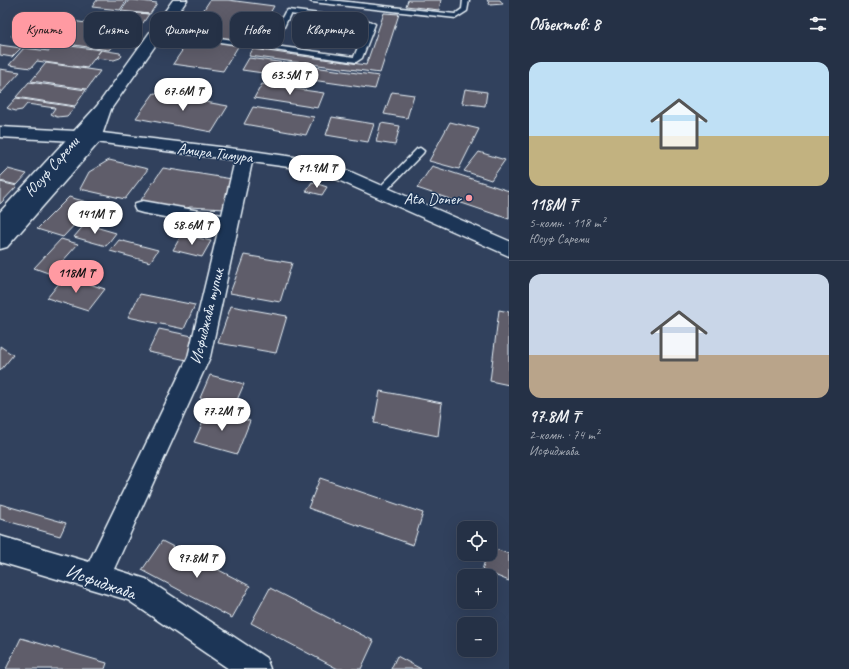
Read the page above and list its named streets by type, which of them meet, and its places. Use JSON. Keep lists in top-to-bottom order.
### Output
{
  "streets": {
    "street": [
      "Амира Тимура",
      "Юсуф Сареми",
      "Исфиджаба тупик",
      "Исфиджаба"
    ]
  },
  "crossings": [
    ["Амира Тимура", "Юсуф Сареми"],
    ["Амира Тимура", "Исфиджаба тупик"],
    ["Исфиджаба тупик", "Исфиджаба"]
  ],
  "places": ["Ata Doner"],
  "page": {
    "heading": "Объектов: 8",
    "chip": [
      "Купить",
      "Снять",
      "Фильтры",
      "Новое",
      "Квартира"
    ],
    "list": [
      {
        "name": "118M ₸",
        "note": "5-комн. · 118 m² · Юсуф Сареми"
      },
      {
        "name": "97.8M ₸",
        "note": "2-комн. · 74 m² · Исфиджаба"
      }
    ],
    "price": [
      "63.5M ₸",
      "67.6M ₸",
      "71.9M ₸",
      "141M ₸",
      "58.6M ₸",
      "118M ₸",
      "77.2M ₸",
      "97.8M ₸"
    ],
    "map_buttons": ["+", "−"]
  }
}
